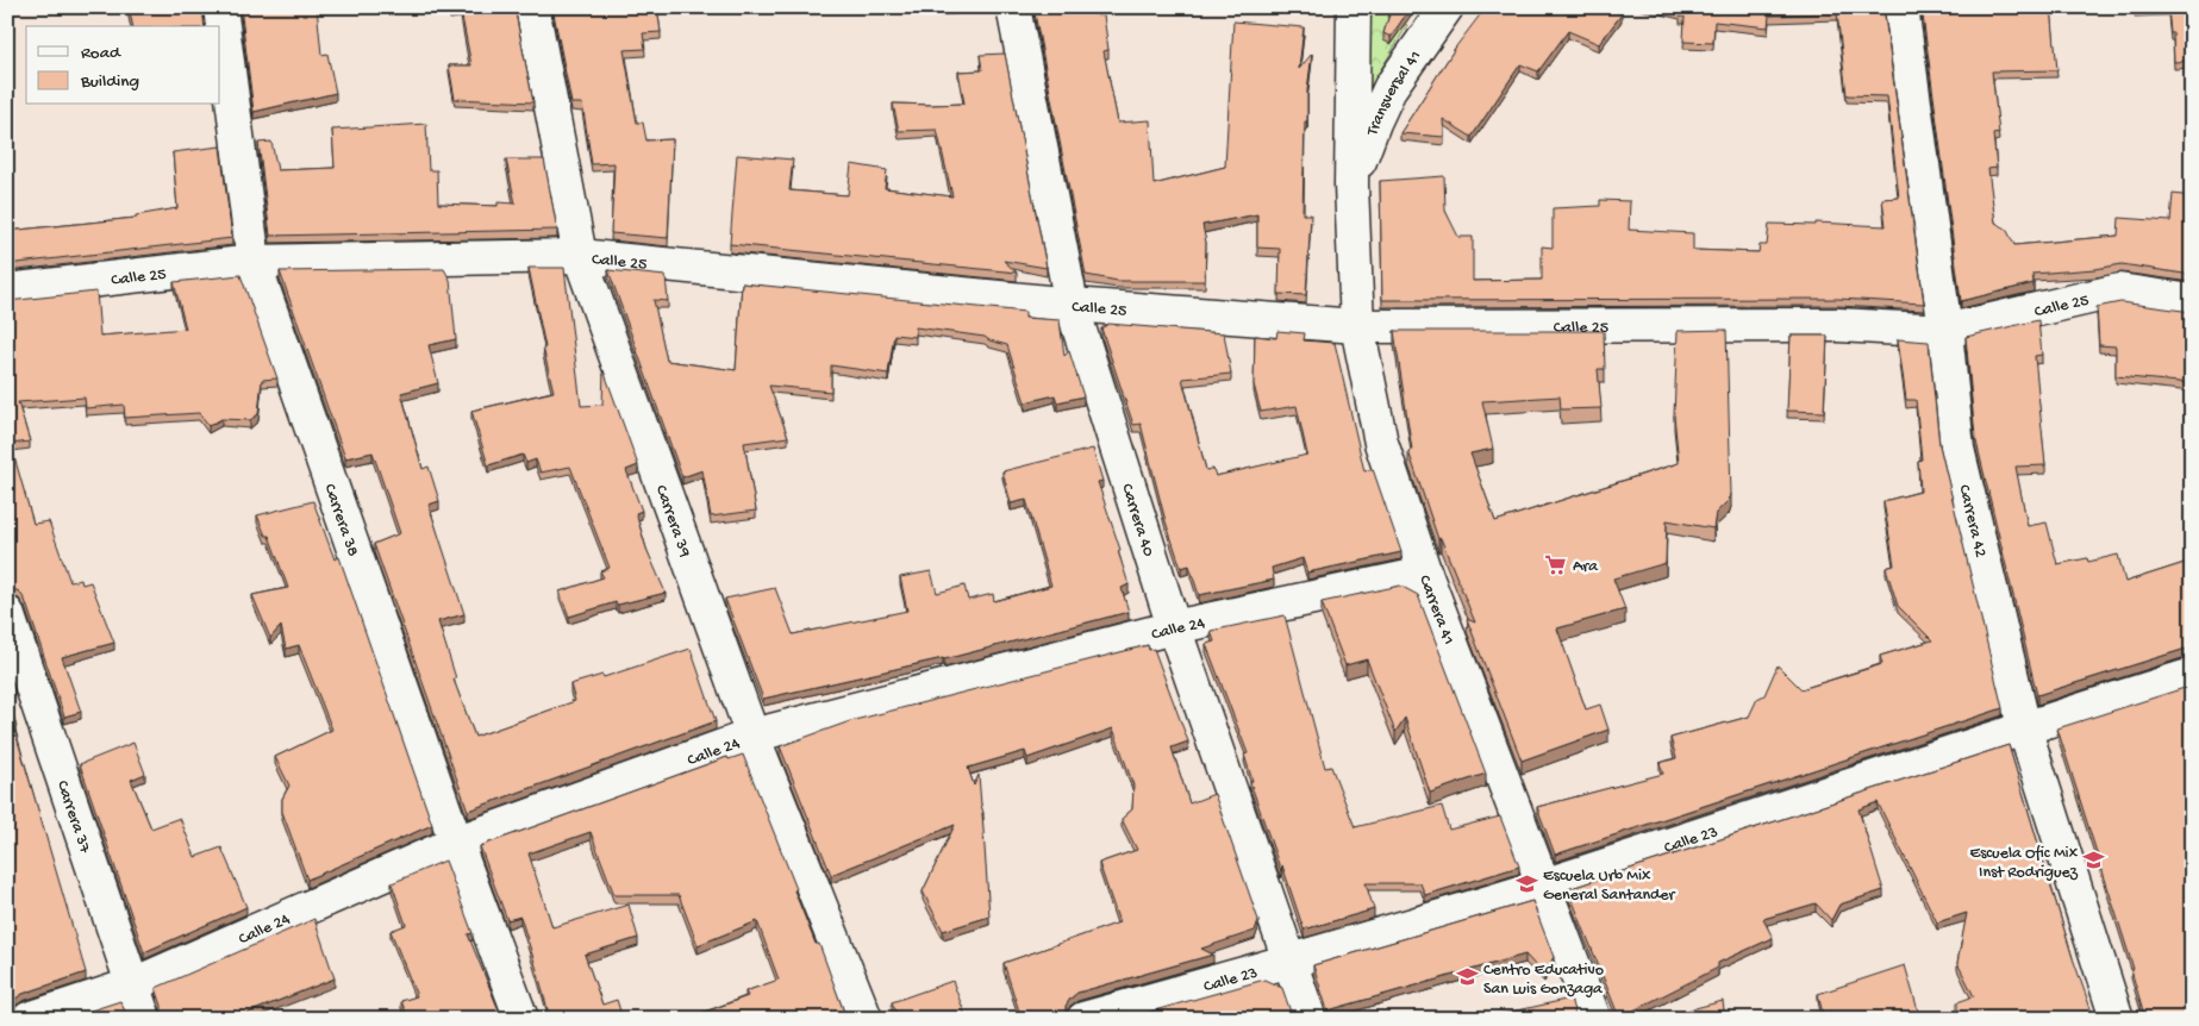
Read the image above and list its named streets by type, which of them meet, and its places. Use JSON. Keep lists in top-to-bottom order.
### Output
{
  "streets": {
    "street": [
      "Transversal 41",
      "Calle 25",
      "Carrera 40",
      "Carrera 38",
      "Carrera 39",
      "Carrera 42",
      "Carrera 41",
      "Calle 24",
      "Carrera 37",
      "Calle 23"
    ]
  },
  "crossings": [
    ["Transversal 41", "Carrera 41"],
    ["Calle 25", "Carrera 40"],
    ["Calle 25", "Carrera 38"],
    ["Calle 25", "Carrera 39"],
    ["Calle 25", "Carrera 42"],
    ["Calle 25", "Carrera 41"],
    ["Carrera 40", "Calle 24"],
    ["Carrera 40", "Calle 23"],
    ["Carrera 38", "Calle 24"],
    ["Carrera 39", "Calle 24"],
    ["Carrera 42", "Calle 23"],
    ["Carrera 41", "Calle 24"],
    ["Carrera 41", "Calle 23"],
    ["Calle 24", "Carrera 37"]
  ],
  "places": {
    "supermarket": ["Ara"],
    "school or university": ["Escuela Ofic Mix Inst Rodriguez", "Escuela Urb Mix General Santander", "Centro Educativo San Luis Gonzaga"]
  },
  "legend": ["Road", "Building"]
}
